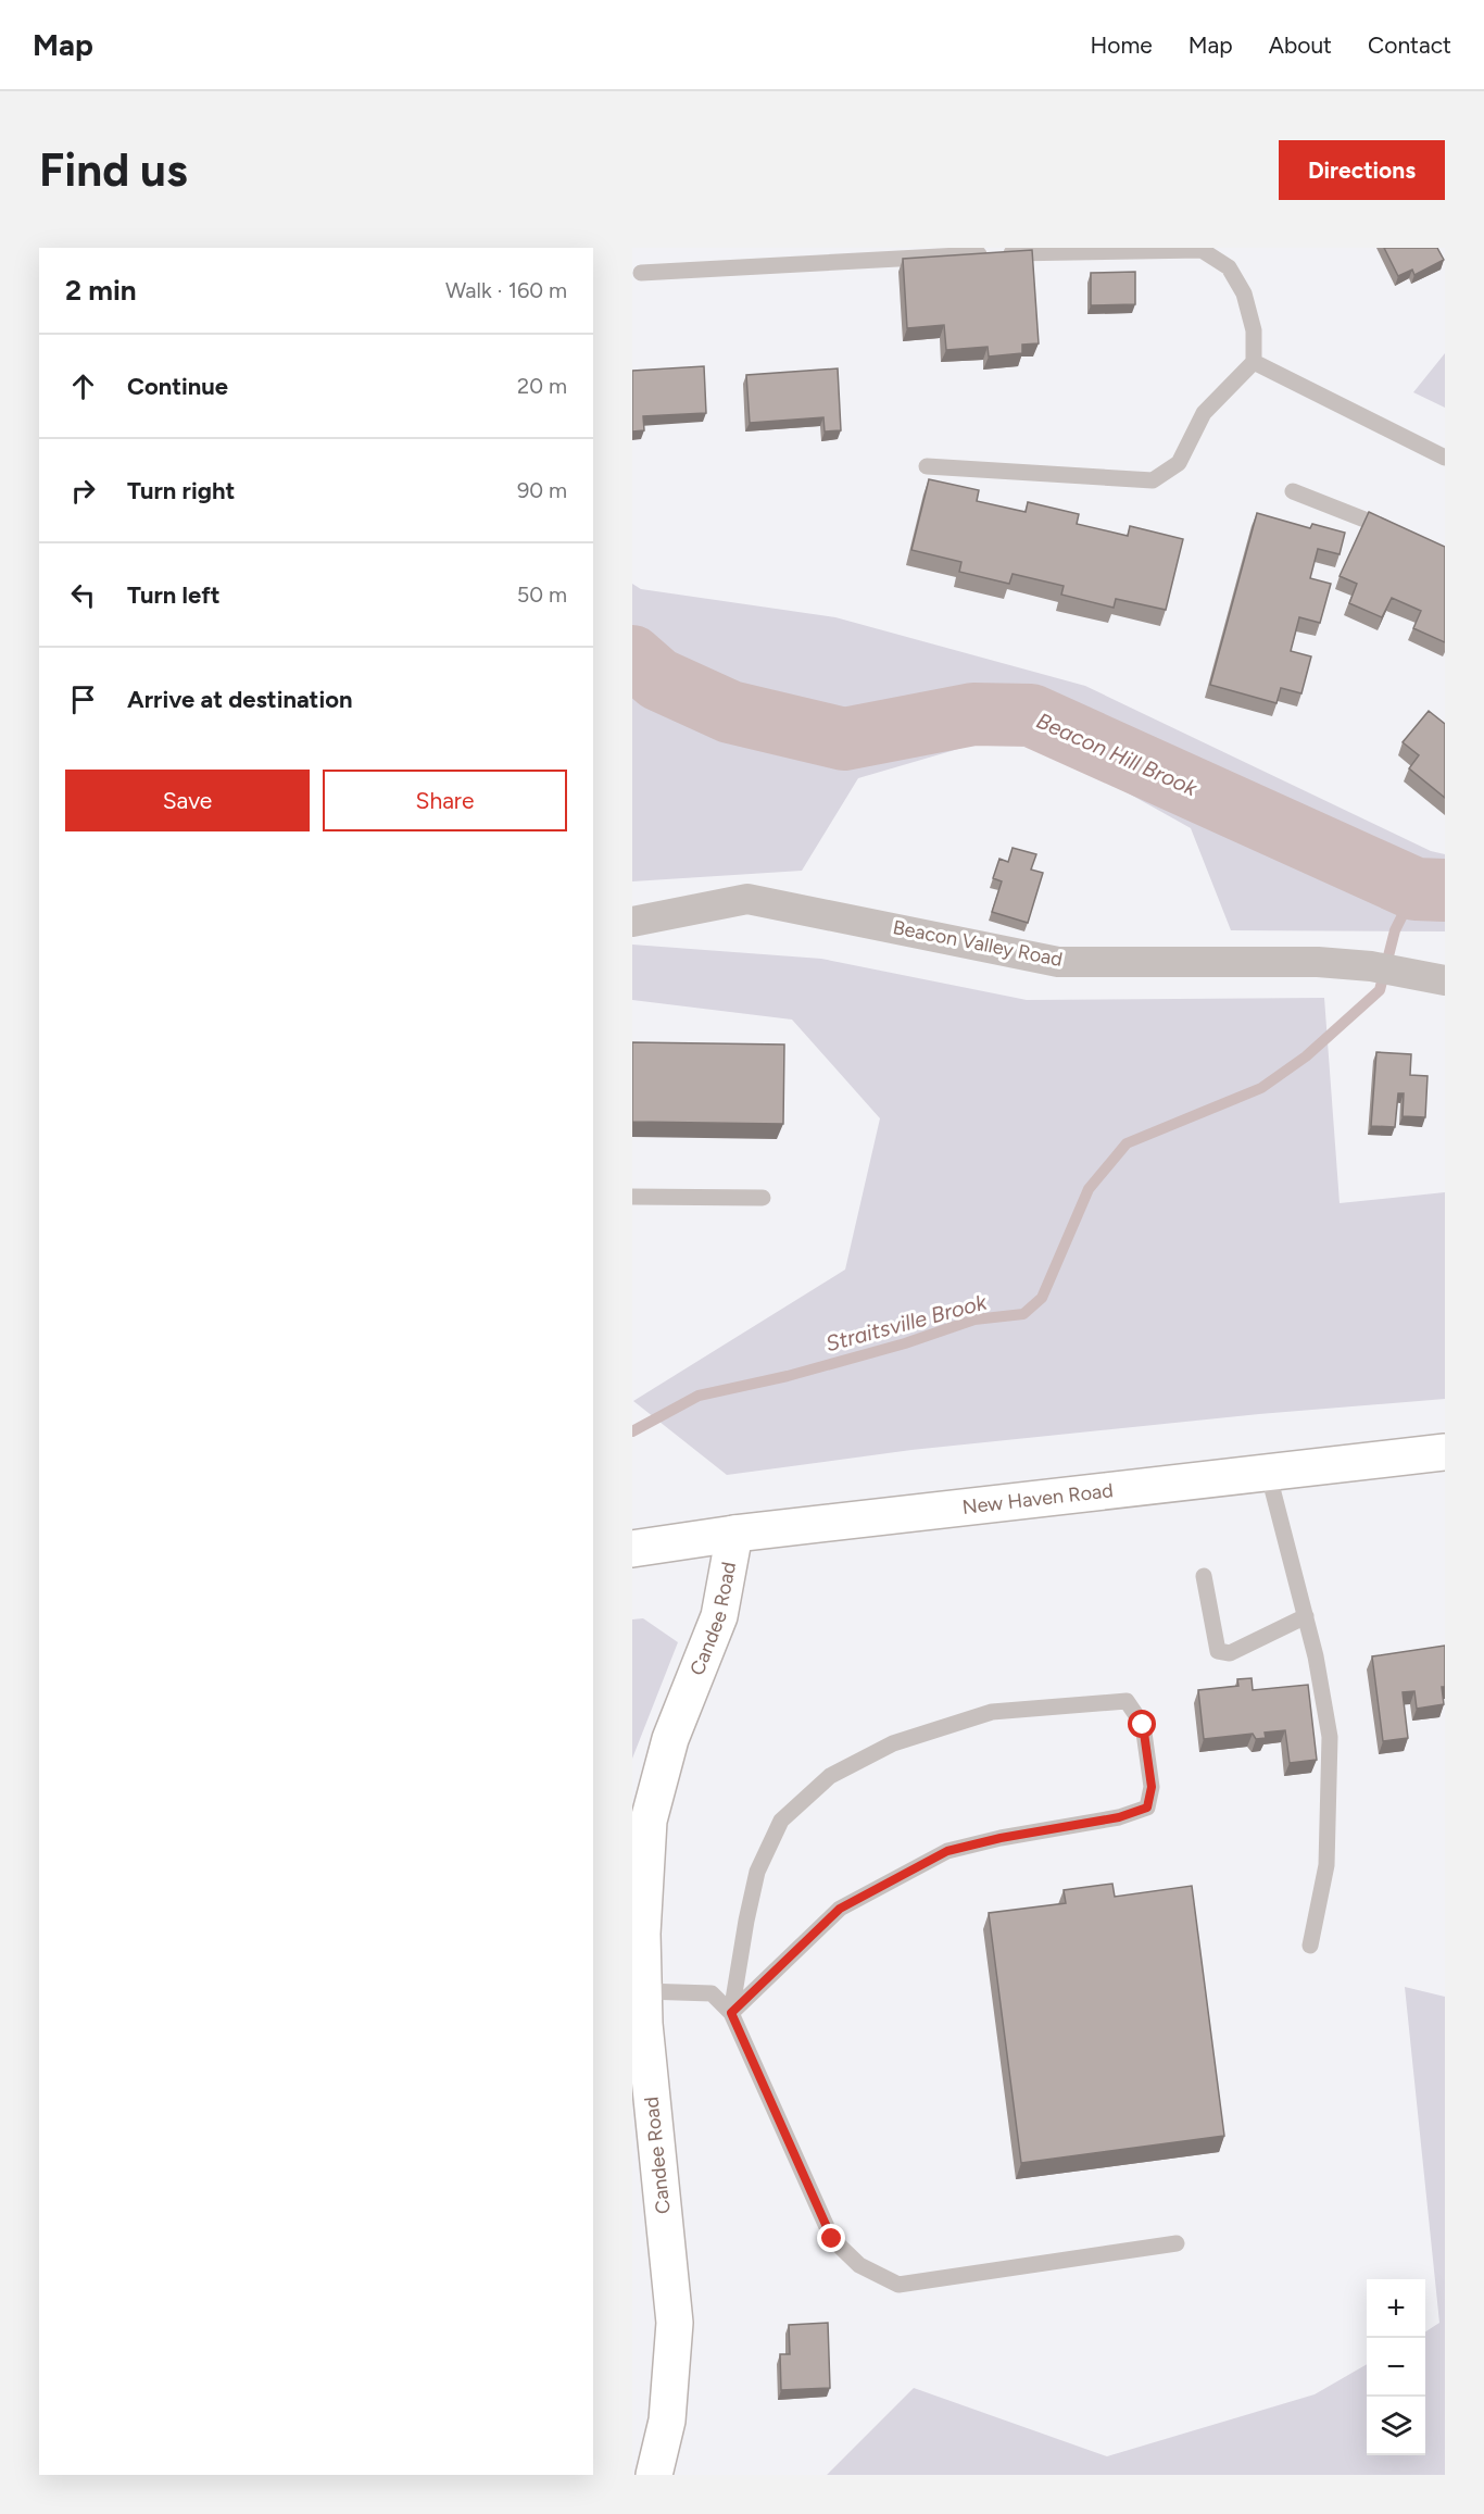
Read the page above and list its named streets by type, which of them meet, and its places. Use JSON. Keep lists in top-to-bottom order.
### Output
{
  "streets": {
    "street": ["Beacon Valley Road", "New Haven Road", "Candee Road"]
  },
  "crossings": [
    ["New Haven Road", "Candee Road"]
  ],
  "water": ["Beacon Hill Brook", "Straitsville Brook"],
  "page": {
    "header": "Map",
    "nav": [
      "Home",
      "Map",
      "About",
      "Contact"
    ],
    "buttons": [
      "Directions",
      ["Save", "Share"]
    ],
    "title": "Find us",
    "heading": ["2 min", "Walk · 160 m"],
    "list": [
      ["Continue", "20 m"],
      ["Turn right", "90 m"],
      ["Turn left", "50 m"],
      "Arrive at destination"
    ],
    "map_buttons": ["+", "−"]
  }
}
